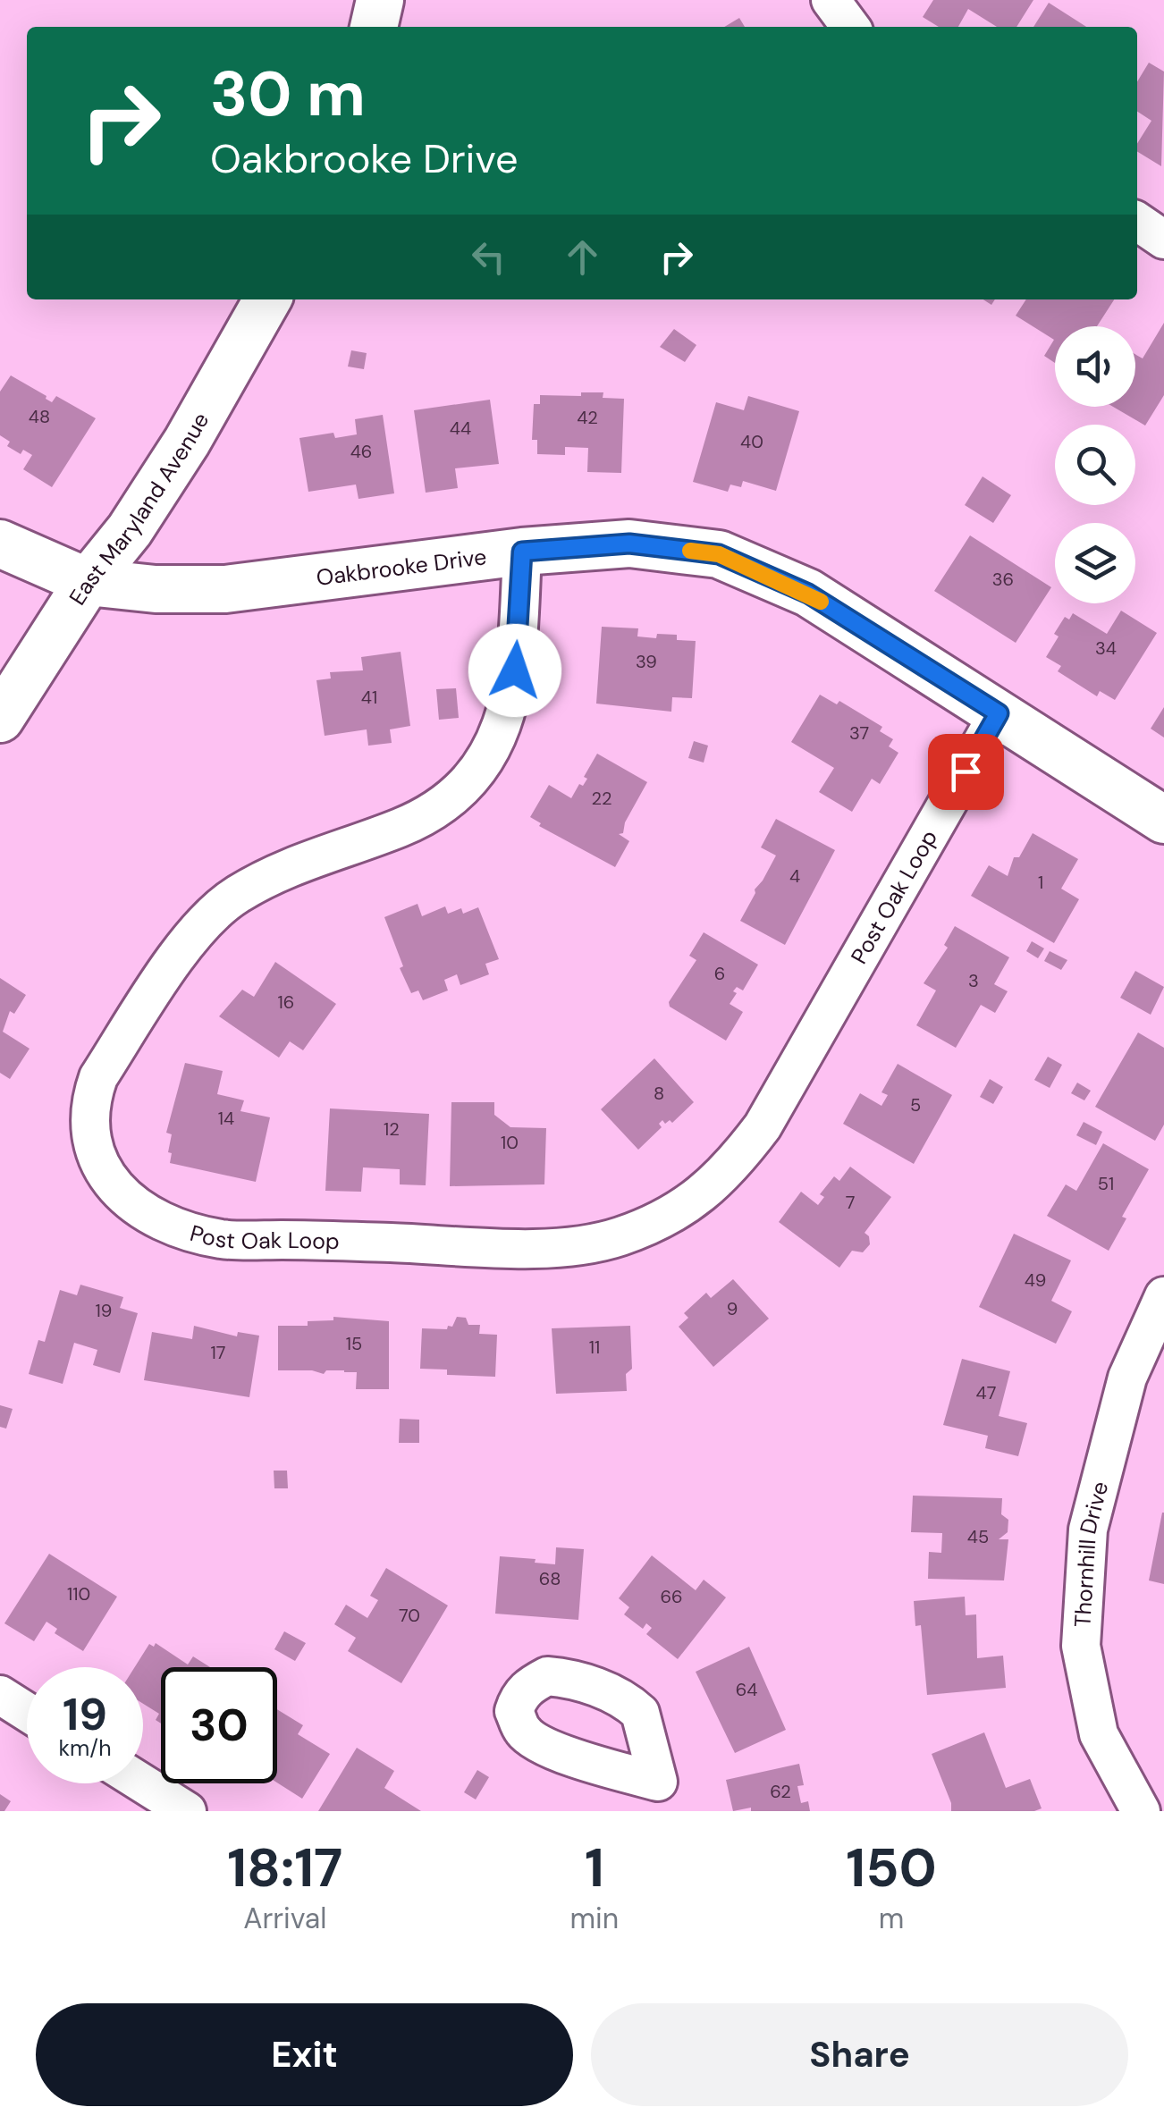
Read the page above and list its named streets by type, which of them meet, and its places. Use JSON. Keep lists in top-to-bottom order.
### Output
{
  "streets": {
    "street": [
      "East Maryland Avenue",
      "Oakbrooke Drive",
      "Post Oak Loop",
      "Thornhill Drive"
    ]
  },
  "crossings": [
    ["East Maryland Avenue", "Oakbrooke Drive"],
    ["Oakbrooke Drive", "Post Oak Loop"]
  ],
  "house_numbers": [
    "48",
    "42",
    "44",
    "40",
    "46",
    "36",
    "34",
    "39",
    "41",
    "37",
    "22",
    "4",
    "1",
    "6",
    "3",
    "16",
    "8",
    "5",
    "14",
    "12",
    "10",
    "51",
    "7",
    "49",
    "9",
    "19",
    "15",
    "11",
    "17",
    "47",
    "45",
    "68",
    "110",
    "66",
    "70",
    "64",
    "62"
  ],
  "page": {
    "turn": ["30 m", "Oakbrooke Drive"],
    "speed": "19 km/h",
    "limit": "30",
    "eta": [
      "18:17",
      "Arrival",
      "1",
      "min",
      "150",
      "m"
    ],
    "buttons": ["Exit", "Share"]
  }
}
